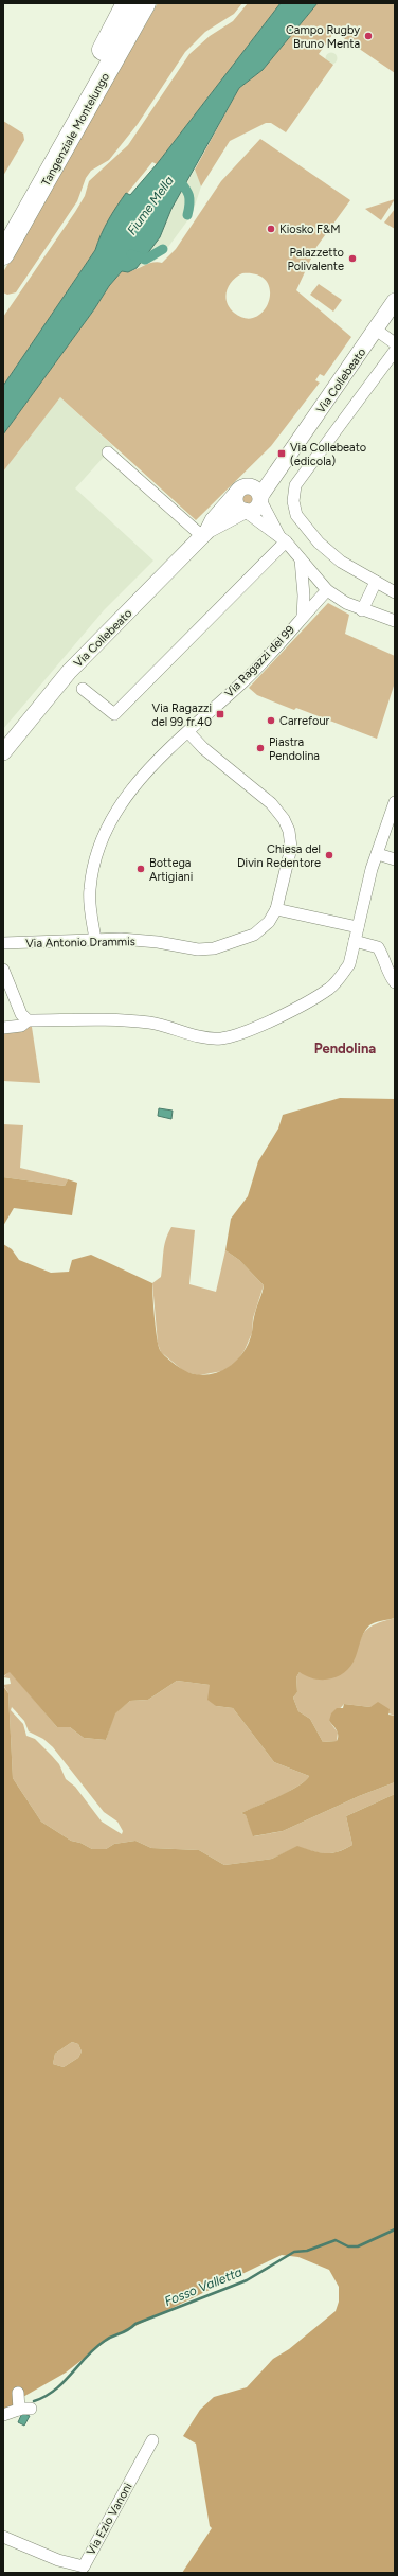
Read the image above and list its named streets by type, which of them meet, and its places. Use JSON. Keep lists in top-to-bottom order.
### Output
{
  "streets": {
    "highway": ["Tangenziale Montelungo"],
    "street": [
      "Via Collebeato",
      "Via Ragazzi del 99",
      "Via Antonio Drammis",
      "Via Ezio Vanoni"
    ]
  },
  "crossings": [
    ["Via Ragazzi del 99", "Via Antonio Drammis"]
  ],
  "districts": ["Pendolina"],
  "water": ["Fiume Mella", "Fosso Valletta"],
  "places": {
    "other": [
      "Campo Rugby Bruno Menta",
      "Kiosko F&M",
      "Palazzetto Polivalente",
      "Carrefour",
      "Piastra Pendolina",
      "Chiesa del Divin Redentore",
      "Bottega Artigiani"
    ],
    "transit": ["Via Collebeato (edicola)", "Via Ragazzi del 99 fr.40"]
  }
}
